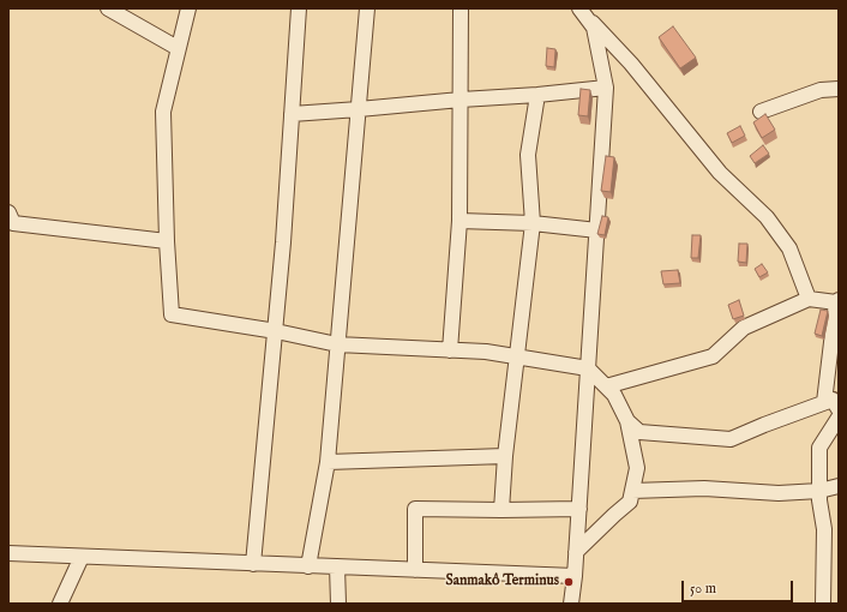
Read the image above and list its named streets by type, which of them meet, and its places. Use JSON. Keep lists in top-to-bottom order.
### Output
{
  "places": ["Sanmakô Terminus"],
  "scale_bar": "50 m"
}
